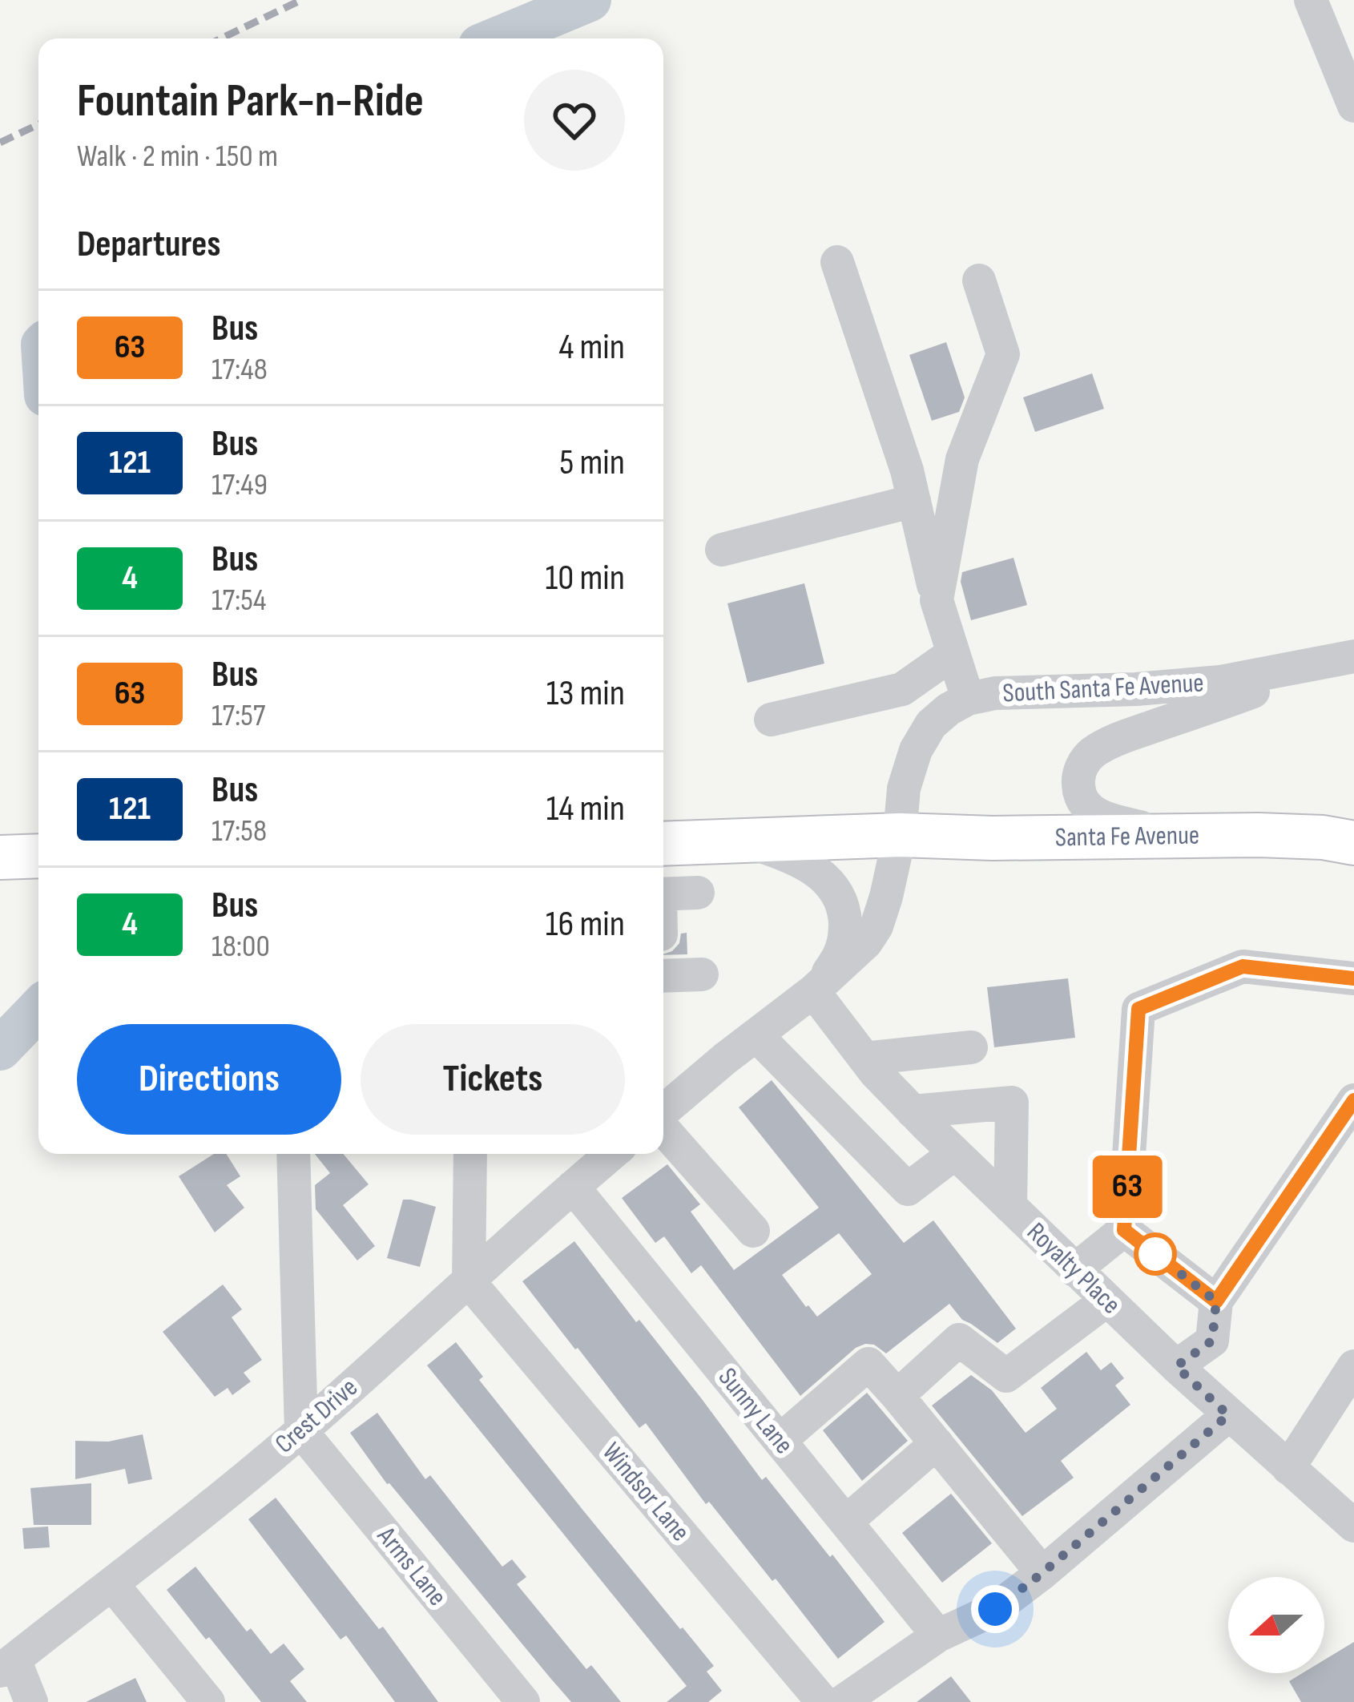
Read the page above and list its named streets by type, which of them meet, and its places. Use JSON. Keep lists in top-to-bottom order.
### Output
{
  "streets": {
    "main road": ["Santa Fe Avenue"],
    "street": [
      "South Santa Fe Avenue",
      "Royalty Place",
      "Sunny Lane",
      "Crest Drive",
      "Windsor Lane",
      "Arms Lane"
    ]
  },
  "crossings": [
    ["South Santa Fe Avenue", "Santa Fe Avenue"],
    ["Sunny Lane", "Crest Drive"],
    ["Crest Drive", "Windsor Lane"],
    ["Crest Drive", "Arms Lane"]
  ],
  "lines": ["bus line 63"],
  "north": "left",
  "page": {
    "on_map": "63",
    "heading": [
      ["Fountain Park-n-Ride", "Walk · 2 min · 150 m"],
      "Departures"
    ],
    "list": [
      {
        "mark": "63",
        "name": "Bus",
        "note": "17:48",
        "value": "4 min"
      },
      {
        "mark": "121",
        "name": "Bus",
        "note": "17:49",
        "value": "5 min"
      },
      {
        "mark": "4",
        "name": "Bus",
        "note": "17:54",
        "value": "10 min"
      },
      {
        "mark": "63",
        "name": "Bus",
        "note": "17:57",
        "value": "13 min"
      },
      {
        "mark": "121",
        "name": "Bus",
        "note": "17:58",
        "value": "14 min"
      },
      {
        "mark": "4",
        "name": "Bus",
        "note": "18:00",
        "value": "16 min"
      }
    ],
    "buttons": ["Directions", "Tickets"]
  }
}
